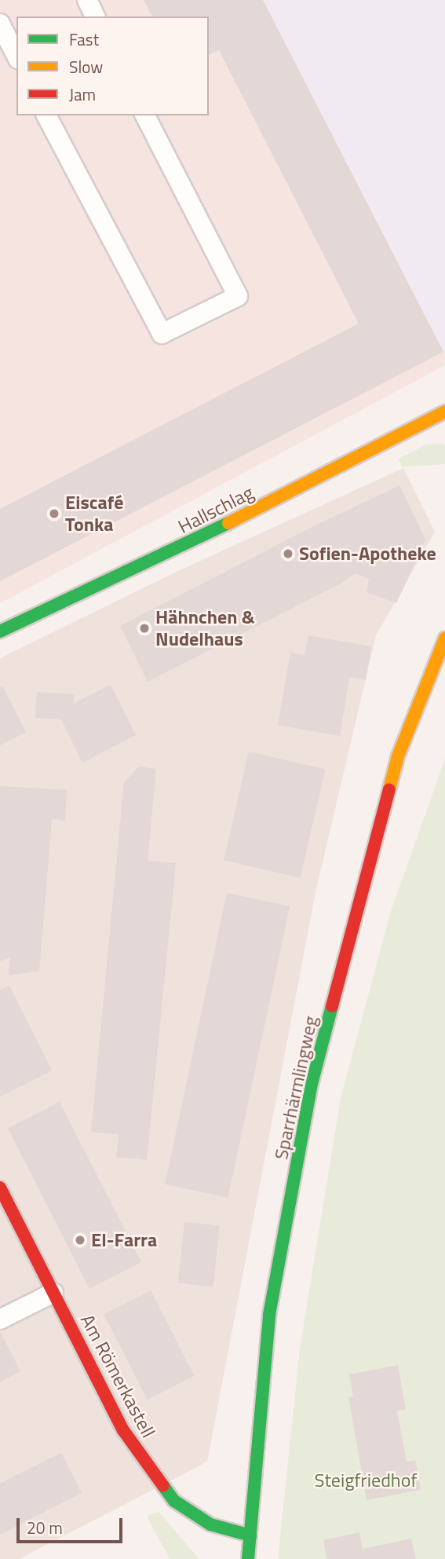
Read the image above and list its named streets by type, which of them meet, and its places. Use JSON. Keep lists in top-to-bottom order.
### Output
{
  "streets": {
    "street": ["Hallschlag", "Sparrhärmlingweg", "Am Römerkastell"]
  },
  "crossings": [
    ["Sparrhärmlingweg", "Am Römerkastell"]
  ],
  "parks": ["Steigfriedhof"],
  "places": [
    "Eiscafé Tonka",
    "Sofien-Apotheke",
    "Hähnchen & Nudelhaus",
    "El-Farra"
  ],
  "legend": ["Fast", "Slow", "Jam"],
  "scale_bar": "20 m"
}
